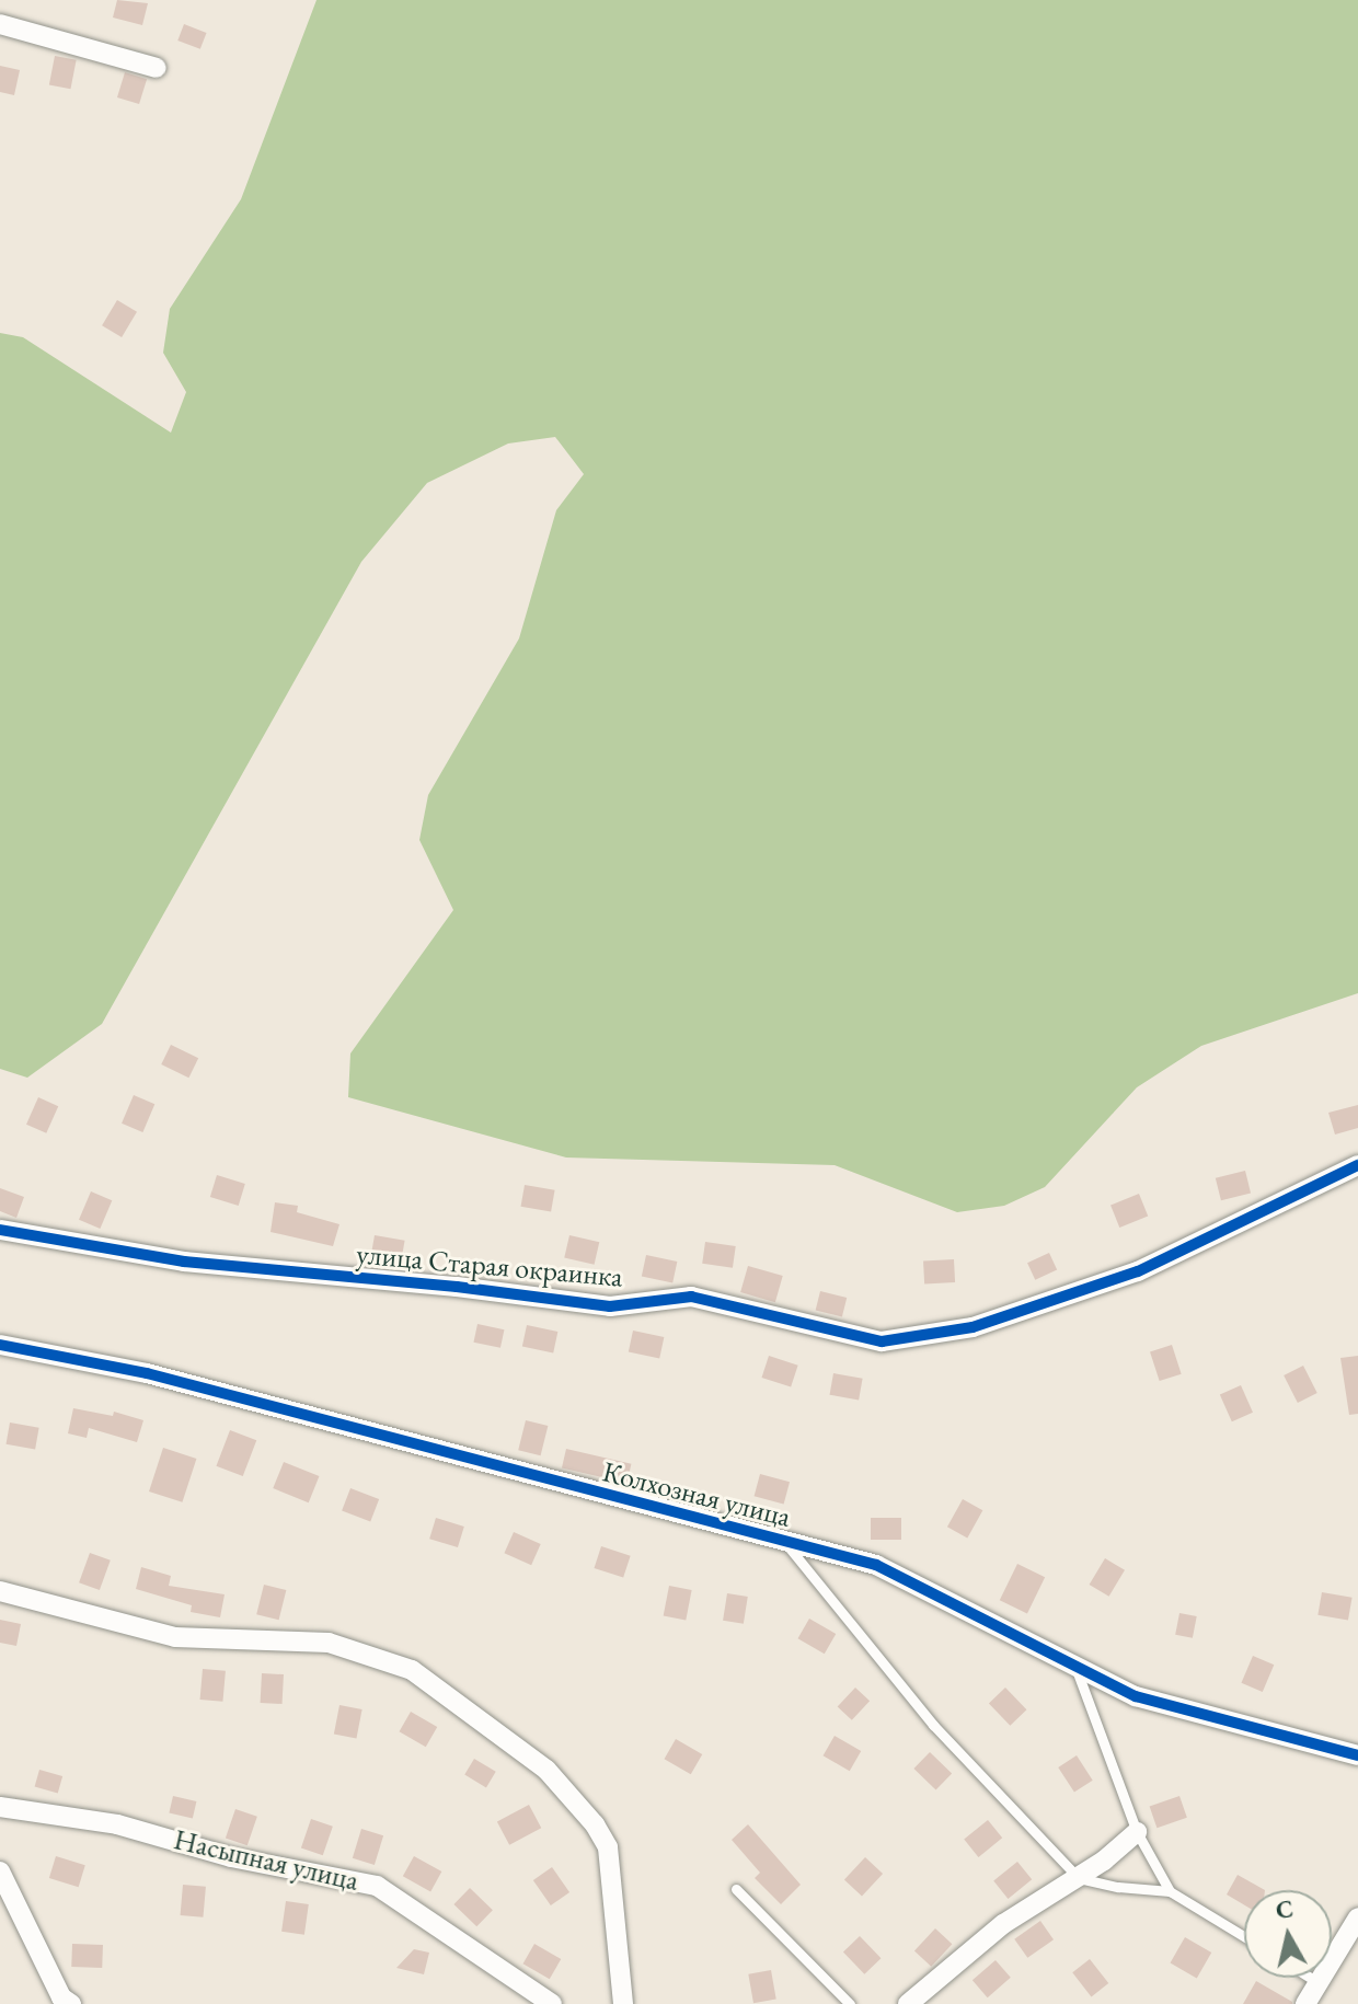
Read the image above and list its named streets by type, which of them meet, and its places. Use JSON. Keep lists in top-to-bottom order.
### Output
{
  "streets": {
    "street": ["улица Старая окраинка", "Колхозная улица", "Насыпная улица"]
  },
  "north": "top"
}
